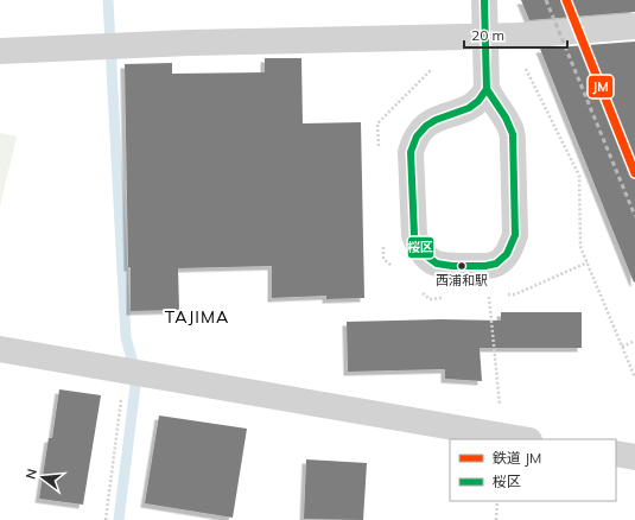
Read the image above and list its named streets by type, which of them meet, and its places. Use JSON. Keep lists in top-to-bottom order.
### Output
{
  "districts": ["TAJIMA"],
  "places": ["西浦和駅"],
  "lines": ["rail line JM", "transit line 桜区"],
  "legend": ["鉄道 JM", "桜区"],
  "scale_bar": "20 m",
  "north": "left"
}
